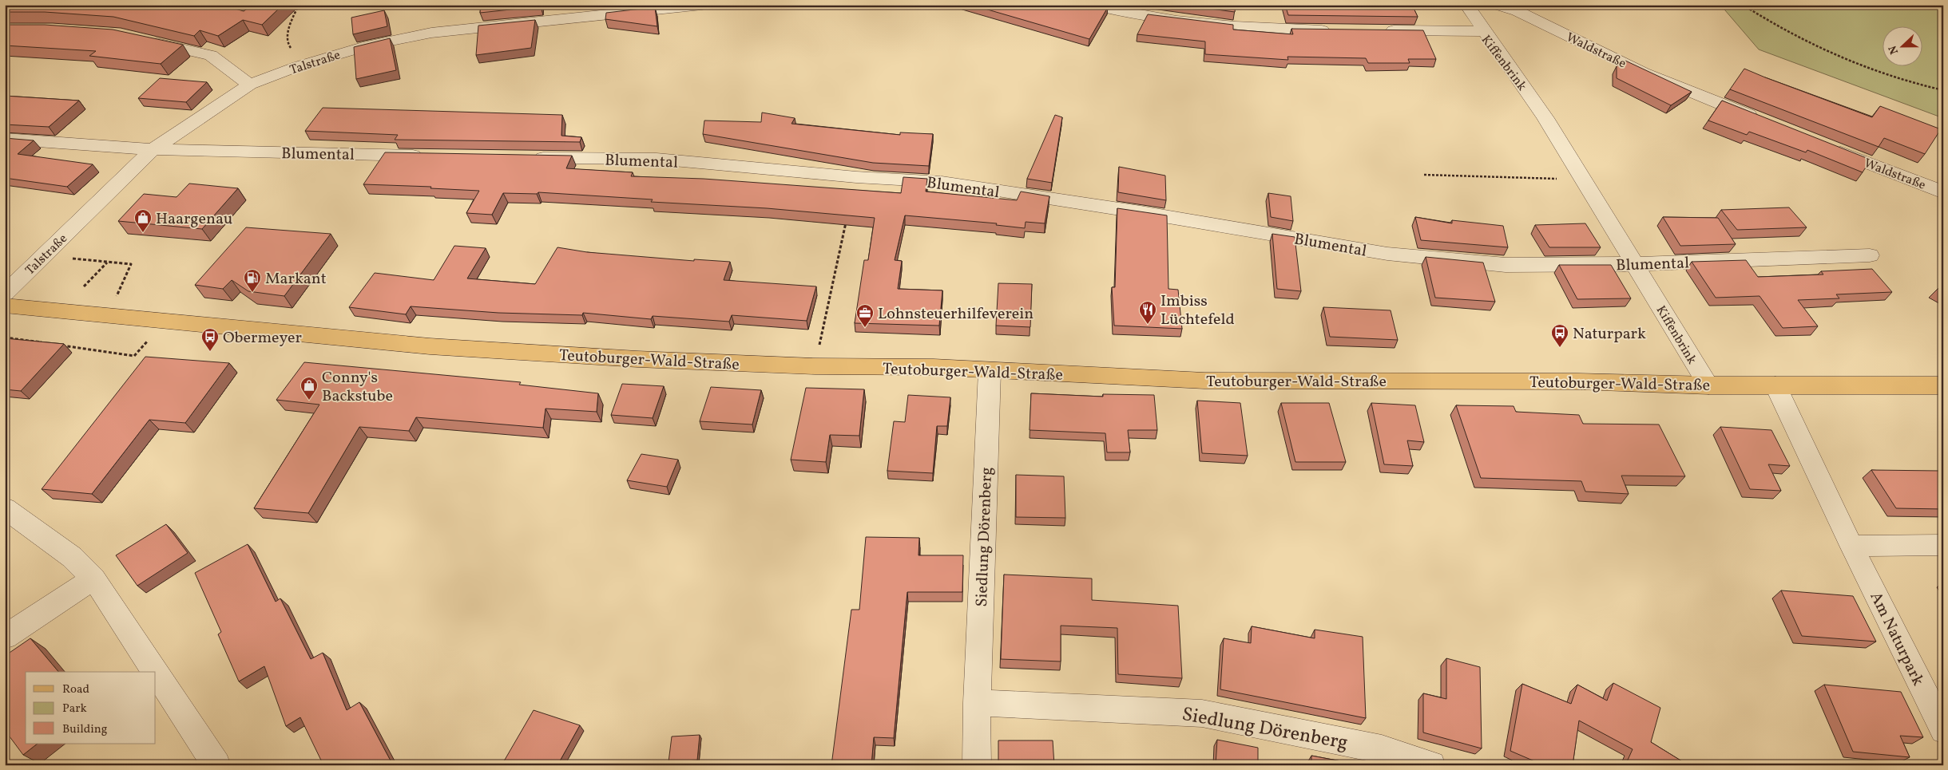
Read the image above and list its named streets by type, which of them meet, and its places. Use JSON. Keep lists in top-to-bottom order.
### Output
{
  "streets": {
    "main road": ["Teutoburger-Wald-Straße"],
    "street": [
      "Waldstraße",
      "Talstraße",
      "Kiffenbrink",
      "Blumental",
      "Siedlung Dörenberg",
      "Am Naturpark"
    ]
  },
  "crossings": [
    ["Talstraße", "Blumental"],
    ["Kiffenbrink", "Blumental"],
    ["Kiffenbrink", "Teutoburger-Wald-Straße"],
    ["Teutoburger-Wald-Straße", "Siedlung Dörenberg"],
    ["Teutoburger-Wald-Straße", "Am Naturpark"]
  ],
  "places": {
    "shop": ["Haargenau", "Conny's Backstube"],
    "fuel station": ["Markant"],
    "restaurant": ["Imbiss Lüchtefeld"],
    "office": ["Lohnsteuerhilfeverein"],
    "bus stop": ["Naturpark", "Obermeyer"]
  },
  "legend": ["Road", "Park", "Building"],
  "north": "left"
}
